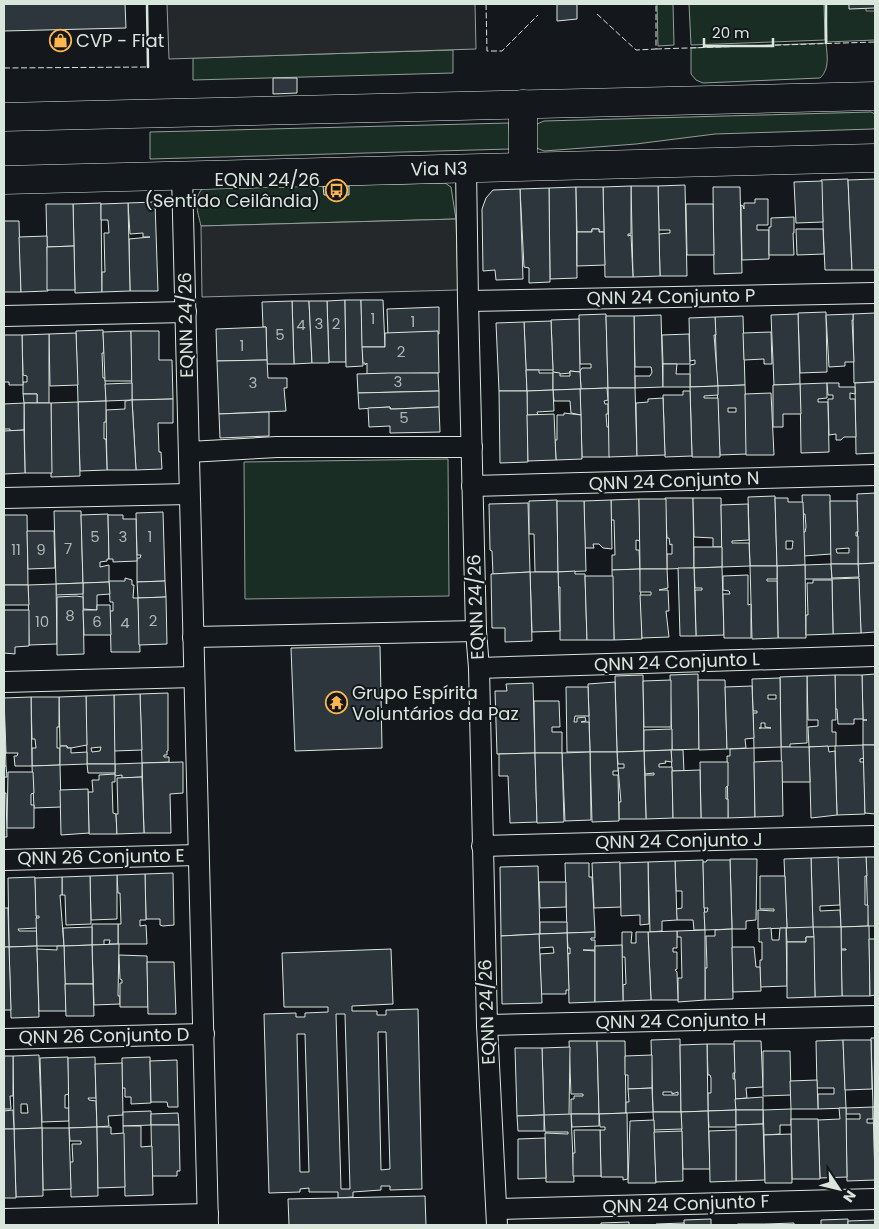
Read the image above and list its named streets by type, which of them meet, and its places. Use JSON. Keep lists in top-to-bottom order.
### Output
{
  "streets": {
    "main road": ["Via N3"],
    "street": [
      "QNN 24 Conjunto P",
      "EQNN 24/26",
      "QNN 24 Conjunto N",
      "QNN 24 Conjunto L",
      "QNN 24 Conjunto J",
      "QNN 26 Conjunto E",
      "QNN 24 Conjunto H",
      "QNN 26 Conjunto D",
      "QNN 24 Conjunto F"
    ]
  },
  "crossings": [
    ["Via N3", "EQNN 24/26"],
    ["QNN 24 Conjunto P", "EQNN 24/26"],
    ["EQNN 24/26", "QNN 24 Conjunto N"],
    ["EQNN 24/26", "QNN 24 Conjunto L"],
    ["EQNN 24/26", "QNN 24 Conjunto J"],
    ["EQNN 24/26", "QNN 26 Conjunto E"],
    ["EQNN 24/26", "QNN 24 Conjunto H"],
    ["EQNN 24/26", "QNN 26 Conjunto D"],
    ["EQNN 24/26", "QNN 24 Conjunto F"]
  ],
  "places": {
    "shop": ["CVP - Fiat"],
    "bus stop": ["EQNN 24/26 (Sentido Ceilândia)"],
    "temple": ["Grupo Espírita Voluntários da Paz"]
  },
  "house_numbers": [
    "1",
    "1",
    "3",
    "2",
    "4",
    "5",
    "1",
    "2",
    "3",
    "3",
    "5",
    "5",
    "3",
    "1",
    "7",
    "11",
    "9",
    "8",
    "2",
    "10",
    "6",
    "4"
  ],
  "scale_bar": "20 m",
  "north": "bottom right"
}
